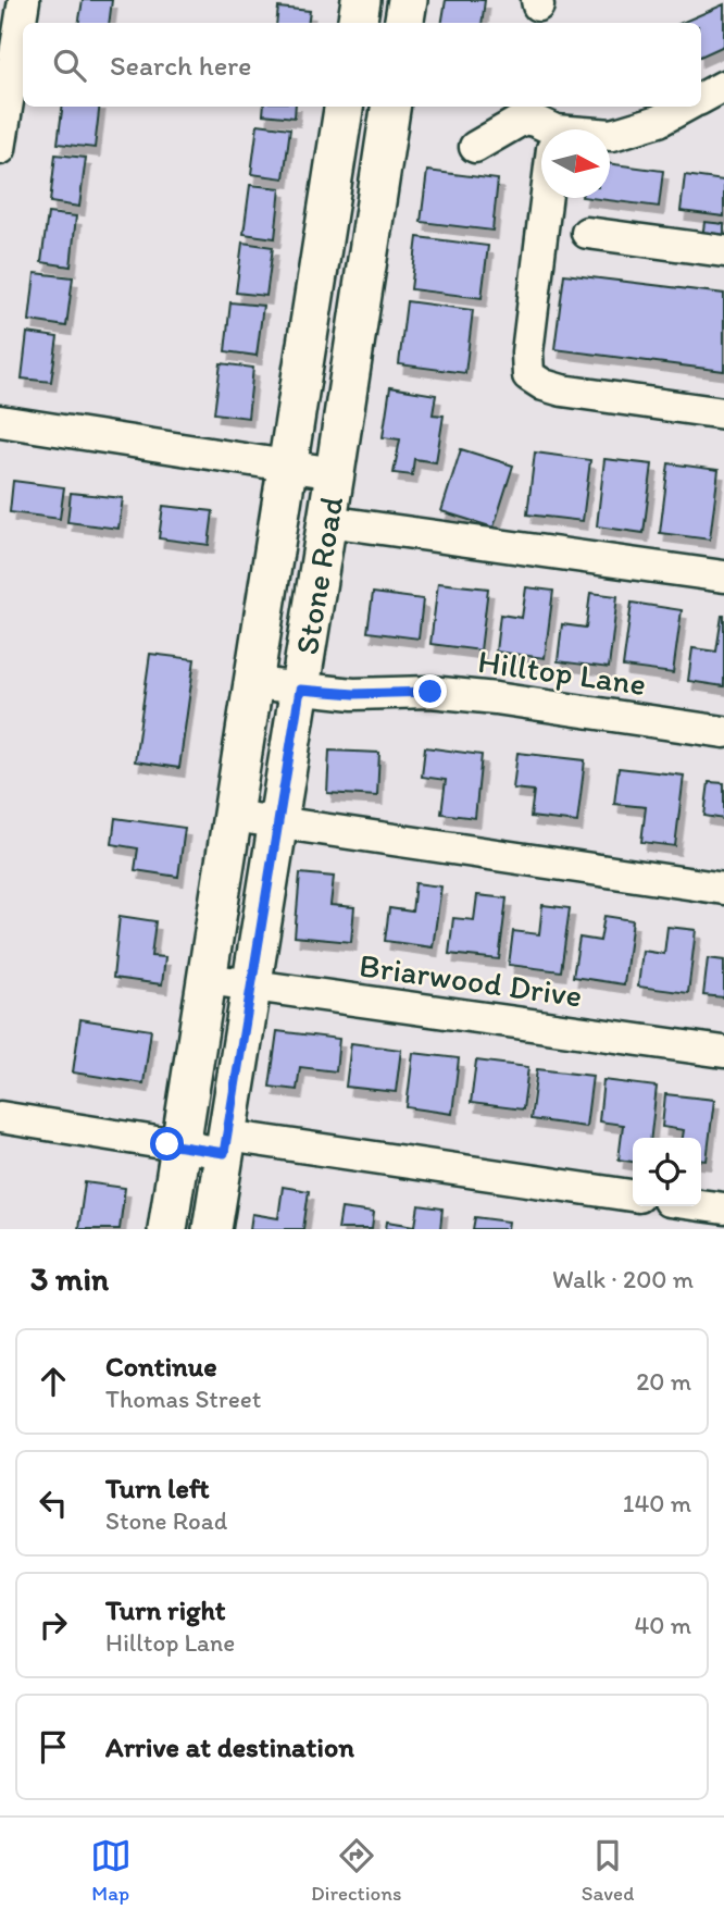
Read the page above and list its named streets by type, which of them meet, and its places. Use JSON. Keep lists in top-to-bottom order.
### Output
{
  "streets": {
    "main road": ["Stone Road"],
    "street": ["Hilltop Lane", "Briarwood Drive"]
  },
  "crossings": [
    ["Stone Road", "Hilltop Lane"],
    ["Stone Road", "Briarwood Drive"]
  ],
  "north": "right",
  "page": {
    "search": "Search here",
    "heading": ["3 min", "Walk · 200 m"],
    "list": [
      ["Continue", "Thomas Street", "20 m"],
      ["Turn left", "Stone Road", "140 m"],
      ["Turn right", "Hilltop Lane", "40 m"],
      "Arrive at destination"
    ],
    "nav": ["Map", "Directions", "Saved"]
  }
}
